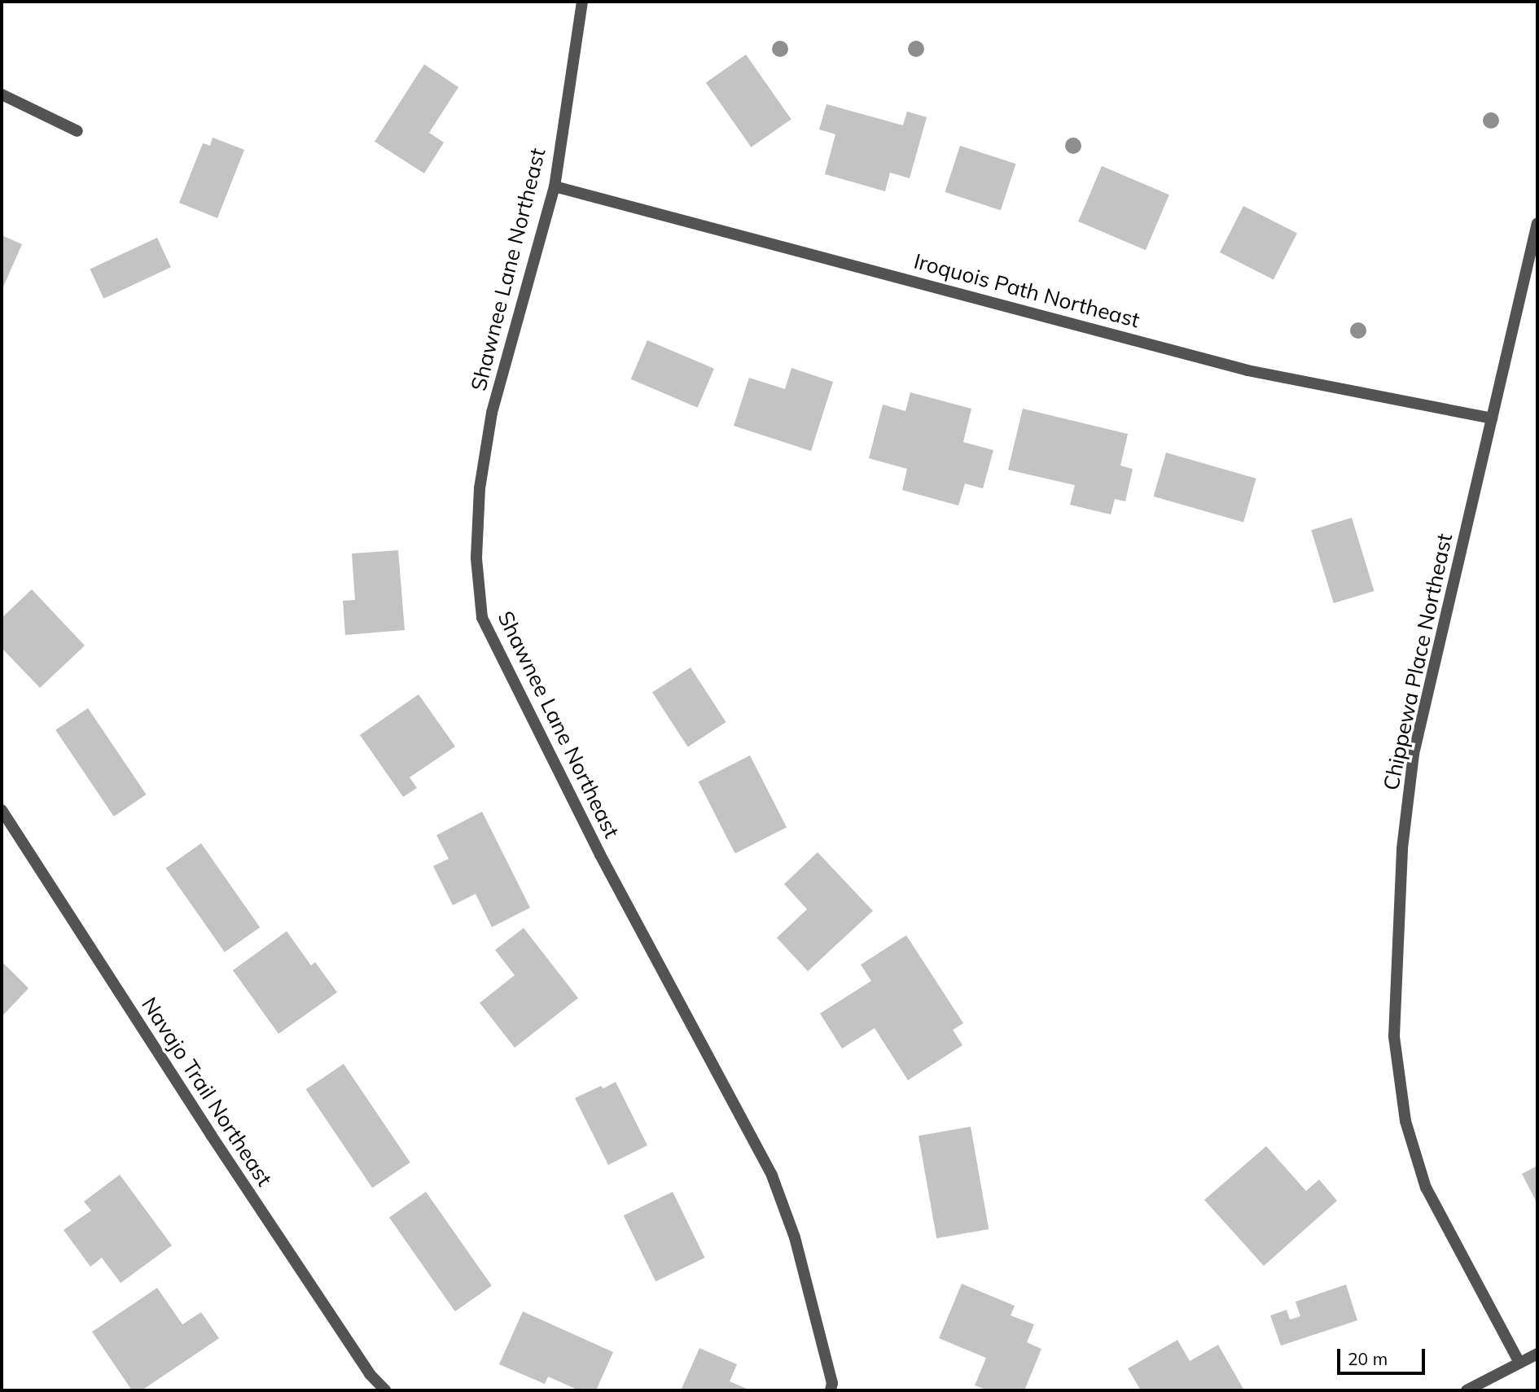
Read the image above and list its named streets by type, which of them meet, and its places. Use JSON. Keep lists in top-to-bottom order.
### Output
{
  "streets": {
    "street": [
      "Shawnee Lane Northeast",
      "Iroquois Path Northeast",
      "Chippewa Place Northeast",
      "Navajo Trail Northeast"
    ]
  },
  "crossings": [
    ["Shawnee Lane Northeast", "Iroquois Path Northeast"],
    ["Iroquois Path Northeast", "Chippewa Place Northeast"]
  ],
  "scale_bar": "20 m"
}
